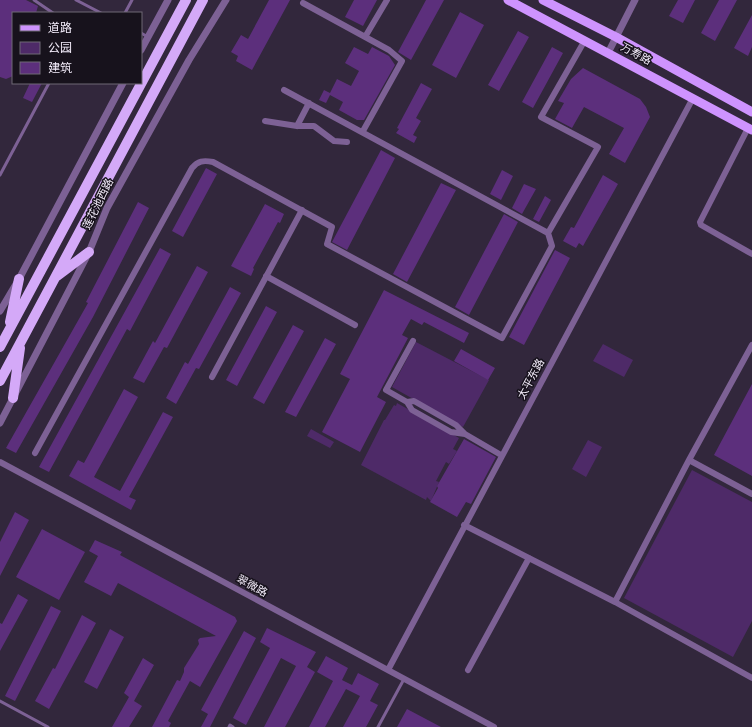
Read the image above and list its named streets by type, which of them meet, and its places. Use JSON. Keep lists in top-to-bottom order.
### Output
{
  "streets": {
    "highway": ["莲花池西路"],
    "main road": ["万寿路"],
    "street": ["太平东路", "翠微路"]
  },
  "crossings": [
    ["万寿路", "太平东路"],
    ["太平东路", "翠微路"]
  ],
  "legend": ["道路", "公园", "建筑"]
}
